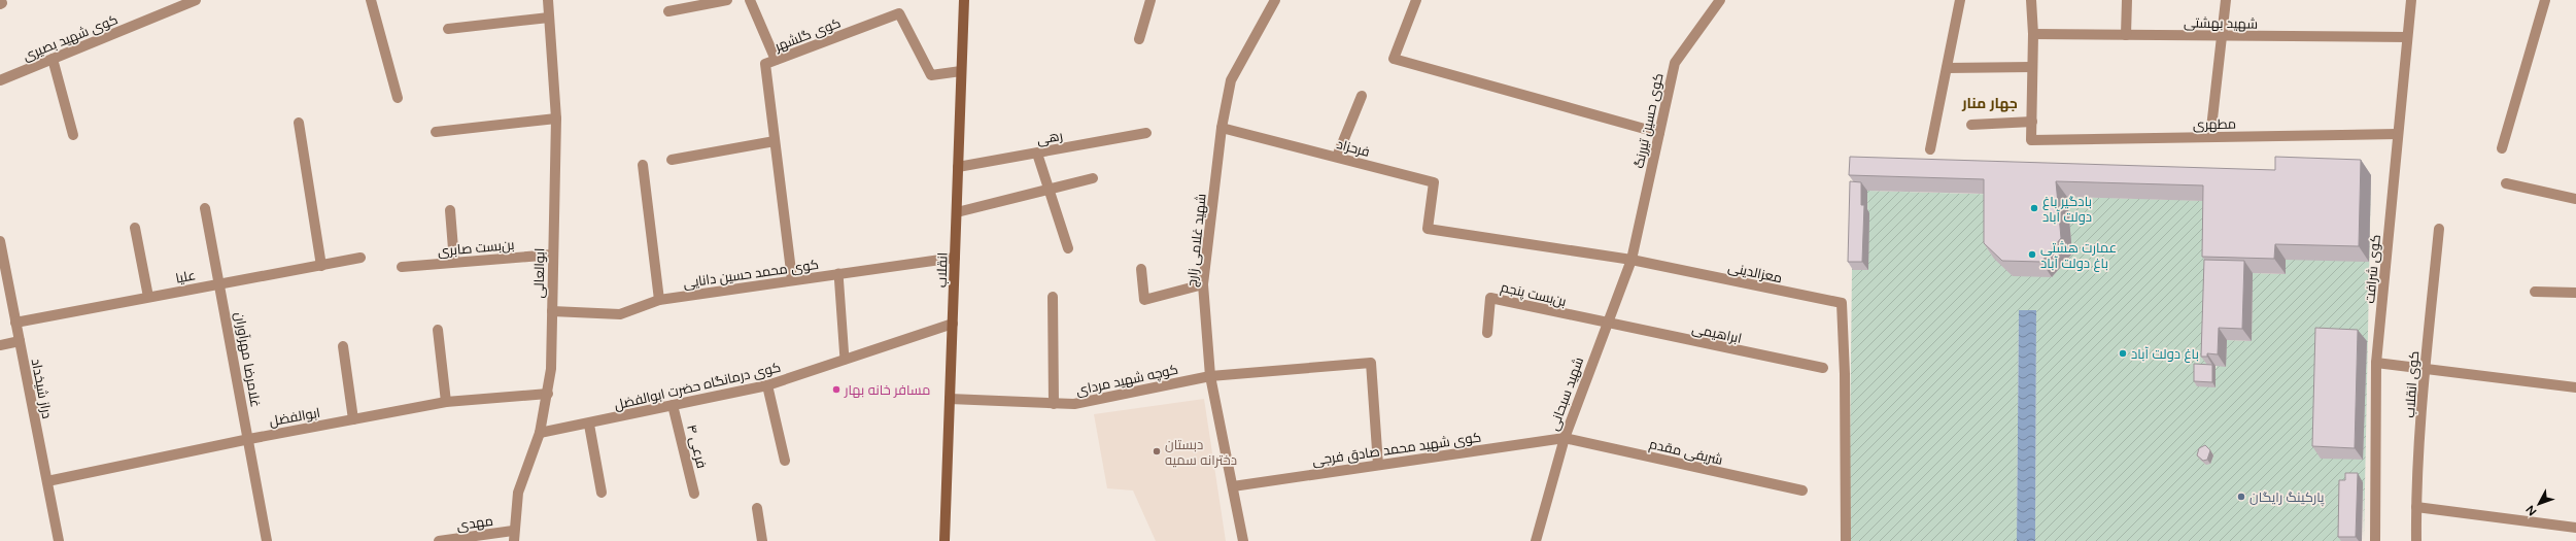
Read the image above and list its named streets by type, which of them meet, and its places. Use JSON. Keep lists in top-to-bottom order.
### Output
{
  "streets": {
    "main road": ["انقلاب"],
    "street": [
      "شهید بهشتی",
      "کوی گلشهر",
      "کوی شهید بصیری",
      "کوی حسین تیررنگ",
      "مطهری",
      "رهی",
      "فرحزاد",
      "شهید غلامی زارچ",
      "بن‌بست صابری",
      "کوی شرافت",
      "معزالدینی",
      "ابوالعالی",
      "کوی محمد حسین دانایی",
      "علیا",
      "بن‌بست پنجم",
      "ابراهیمی",
      "غلامرضا مهرآوران",
      "کوچه شهید مردای",
      "کوی انقلاب",
      "کوی درمانگاه حضرت ابوالفضل",
      "دراز شیخداد",
      "شهید سبحانی",
      "ابوالفضل",
      "فرعی ۴",
      "کوی شهید محمد صادق فرجی",
      "شریفی مقدم",
      "مهدی"
    ]
  },
  "crossings": [
    ["شهید بهشتی", "کوی شرافت"],
    ["کوی گلشهر", "انقلاب"],
    ["کوی گلشهر", "کوی محمد حسین دانایی"],
    ["کوی حسین تیررنگ", "معزالدینی"],
    ["کوی حسین تیررنگ", "شهید سبحانی"],
    ["مطهری", "کوی شرافت"],
    ["رهی", "انقلاب"],
    ["فرحزاد", "شهید غلامی زارچ"],
    ["فرحزاد", "معزالدینی"],
    ["شهید غلامی زارچ", "کوچه شهید مردای"],
    ["شهید غلامی زارچ", "کوی شهید محمد صادق فرجی"],
    ["بن‌بست صابری", "ابوالعالی"],
    ["انقلاب", "کوی محمد حسین دانایی"],
    ["انقلاب", "کوچه شهید مردای"],
    ["انقلاب", "کوی درمانگاه حضرت ابوالفضل"],
    ["معزالدینی", "شهید سبحانی"],
    ["ابوالعالی", "کوی محمد حسین دانایی"],
    ["ابوالعالی", "کوی درمانگاه حضرت ابوالفضل"],
    ["ابوالعالی", "ابوالفضل"],
    ["ابوالعالی", "مهدی"],
    ["علیا", "غلامرضا مهرآوران"],
    ["علیا", "دراز شیخداد"],
    ["بن‌بست پنجم", "ابراهیمی"],
    ["بن‌بست پنجم", "شهید سبحانی"],
    ["ابراهیمی", "شهید سبحانی"],
    ["غلامرضا مهرآوران", "ابوالفضل"],
    ["کوچه شهید مردای", "کوی شهید محمد صادق فرجی"],
    ["کوی درمانگاه حضرت ابوالفضل", "فرعی ۴"],
    ["دراز شیخداد", "ابوالفضل"],
    ["شهید سبحانی", "کوی شهید محمد صادق فرجی"],
    ["شهید سبحانی", "شریفی مقدم"],
    ["کوی شهید محمد صادق فرجی", "شریفی مقدم"]
  ],
  "districts": ["جهار منار"],
  "places": [
    "بادگیر باغ دولت آباد",
    "عمارت هشتی باغ دولت آباد",
    "باغ دولت آباد",
    "مسافر خانه بهار",
    "دبستان دخترانه سمیه",
    "پارکینگ رایگان"
  ],
  "north": "bottom left"
}
